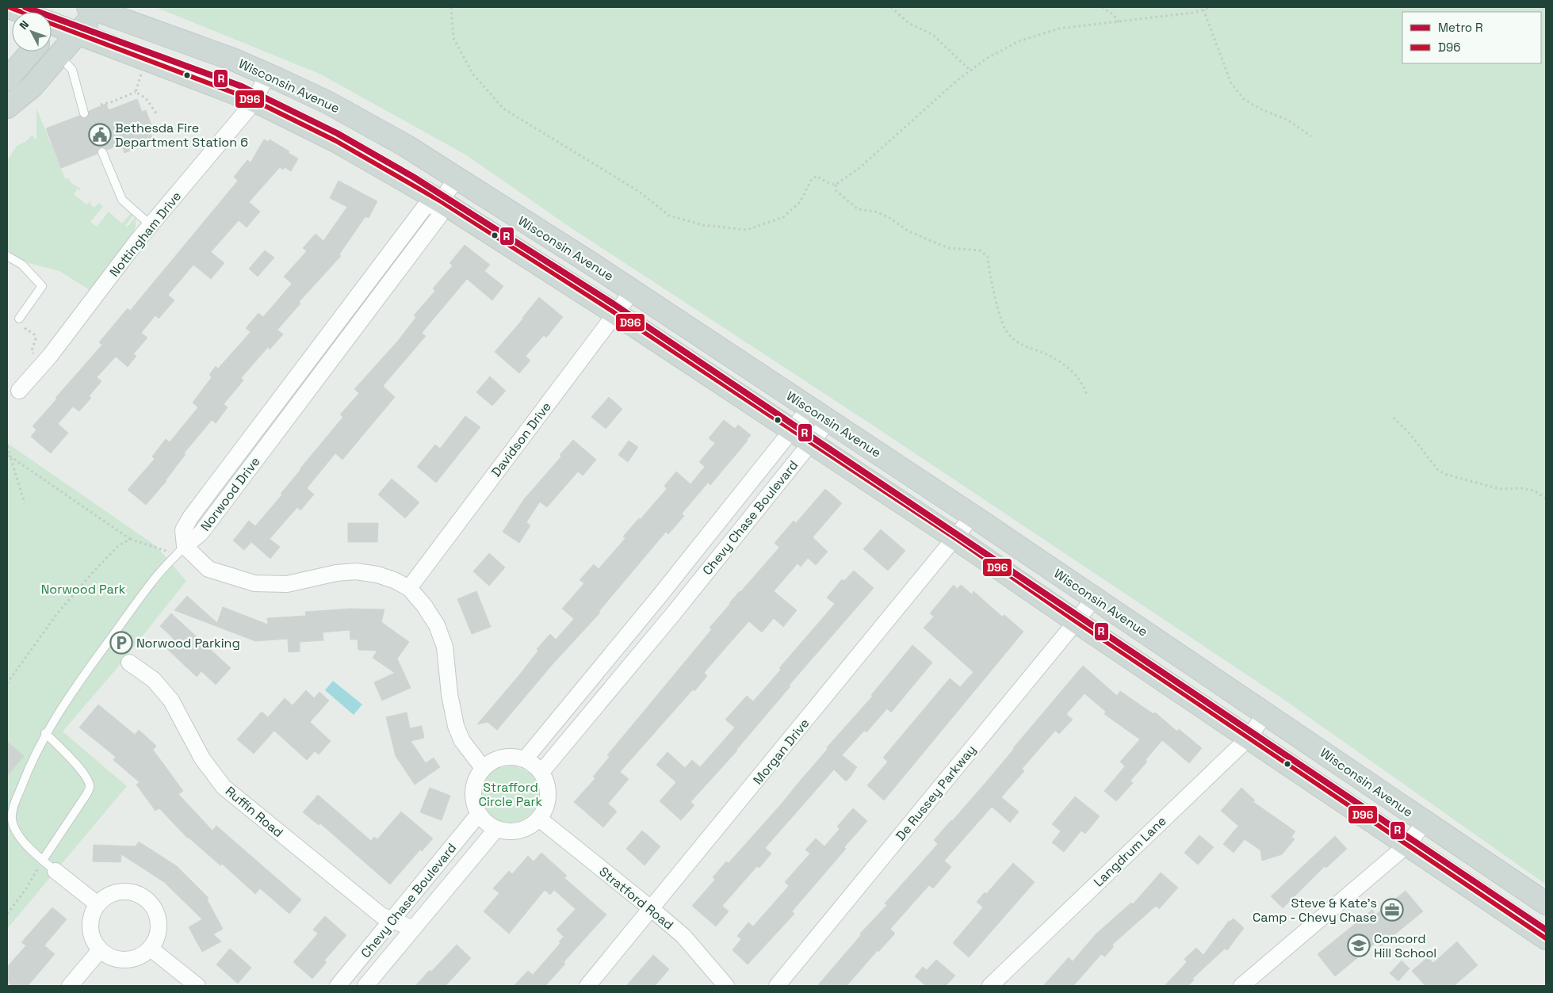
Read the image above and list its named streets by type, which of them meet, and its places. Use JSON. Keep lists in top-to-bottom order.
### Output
{
  "streets": {
    "main road": ["Wisconsin Avenue"],
    "street": [
      "Nottingham Drive",
      "Davidson Drive",
      "Norwood Drive",
      "Chevy Chase Boulevard",
      "Morgan Drive",
      "De Russey Parkway",
      "Ruffin Road",
      "Langdrum Lane",
      "Stratford Road"
    ]
  },
  "crossings": [
    ["Wisconsin Avenue", "Nottingham Drive"],
    ["Wisconsin Avenue", "Davidson Drive"],
    ["Wisconsin Avenue", "Norwood Drive"],
    ["Wisconsin Avenue", "Chevy Chase Boulevard"],
    ["Wisconsin Avenue", "Morgan Drive"],
    ["Wisconsin Avenue", "De Russey Parkway"],
    ["Wisconsin Avenue", "Langdrum Lane"],
    ["Chevy Chase Boulevard", "Ruffin Road"],
    ["Chevy Chase Boulevard", "Stratford Road"],
    ["Morgan Drive", "Stratford Road"]
  ],
  "parks": ["Norwood Park", "Strafford Circle Park"],
  "places": {
    "public building": ["Bethesda Fire Department Station 6"],
    "parking": ["Norwood Parking"],
    "office": ["Steve & Kate's Camp - Chevy Chase"],
    "school or university": ["Concord Hill School"]
  },
  "lines": ["metro line R", "transit line D96"],
  "legend": ["Metro R", "D96"],
  "north": "top left"
}
